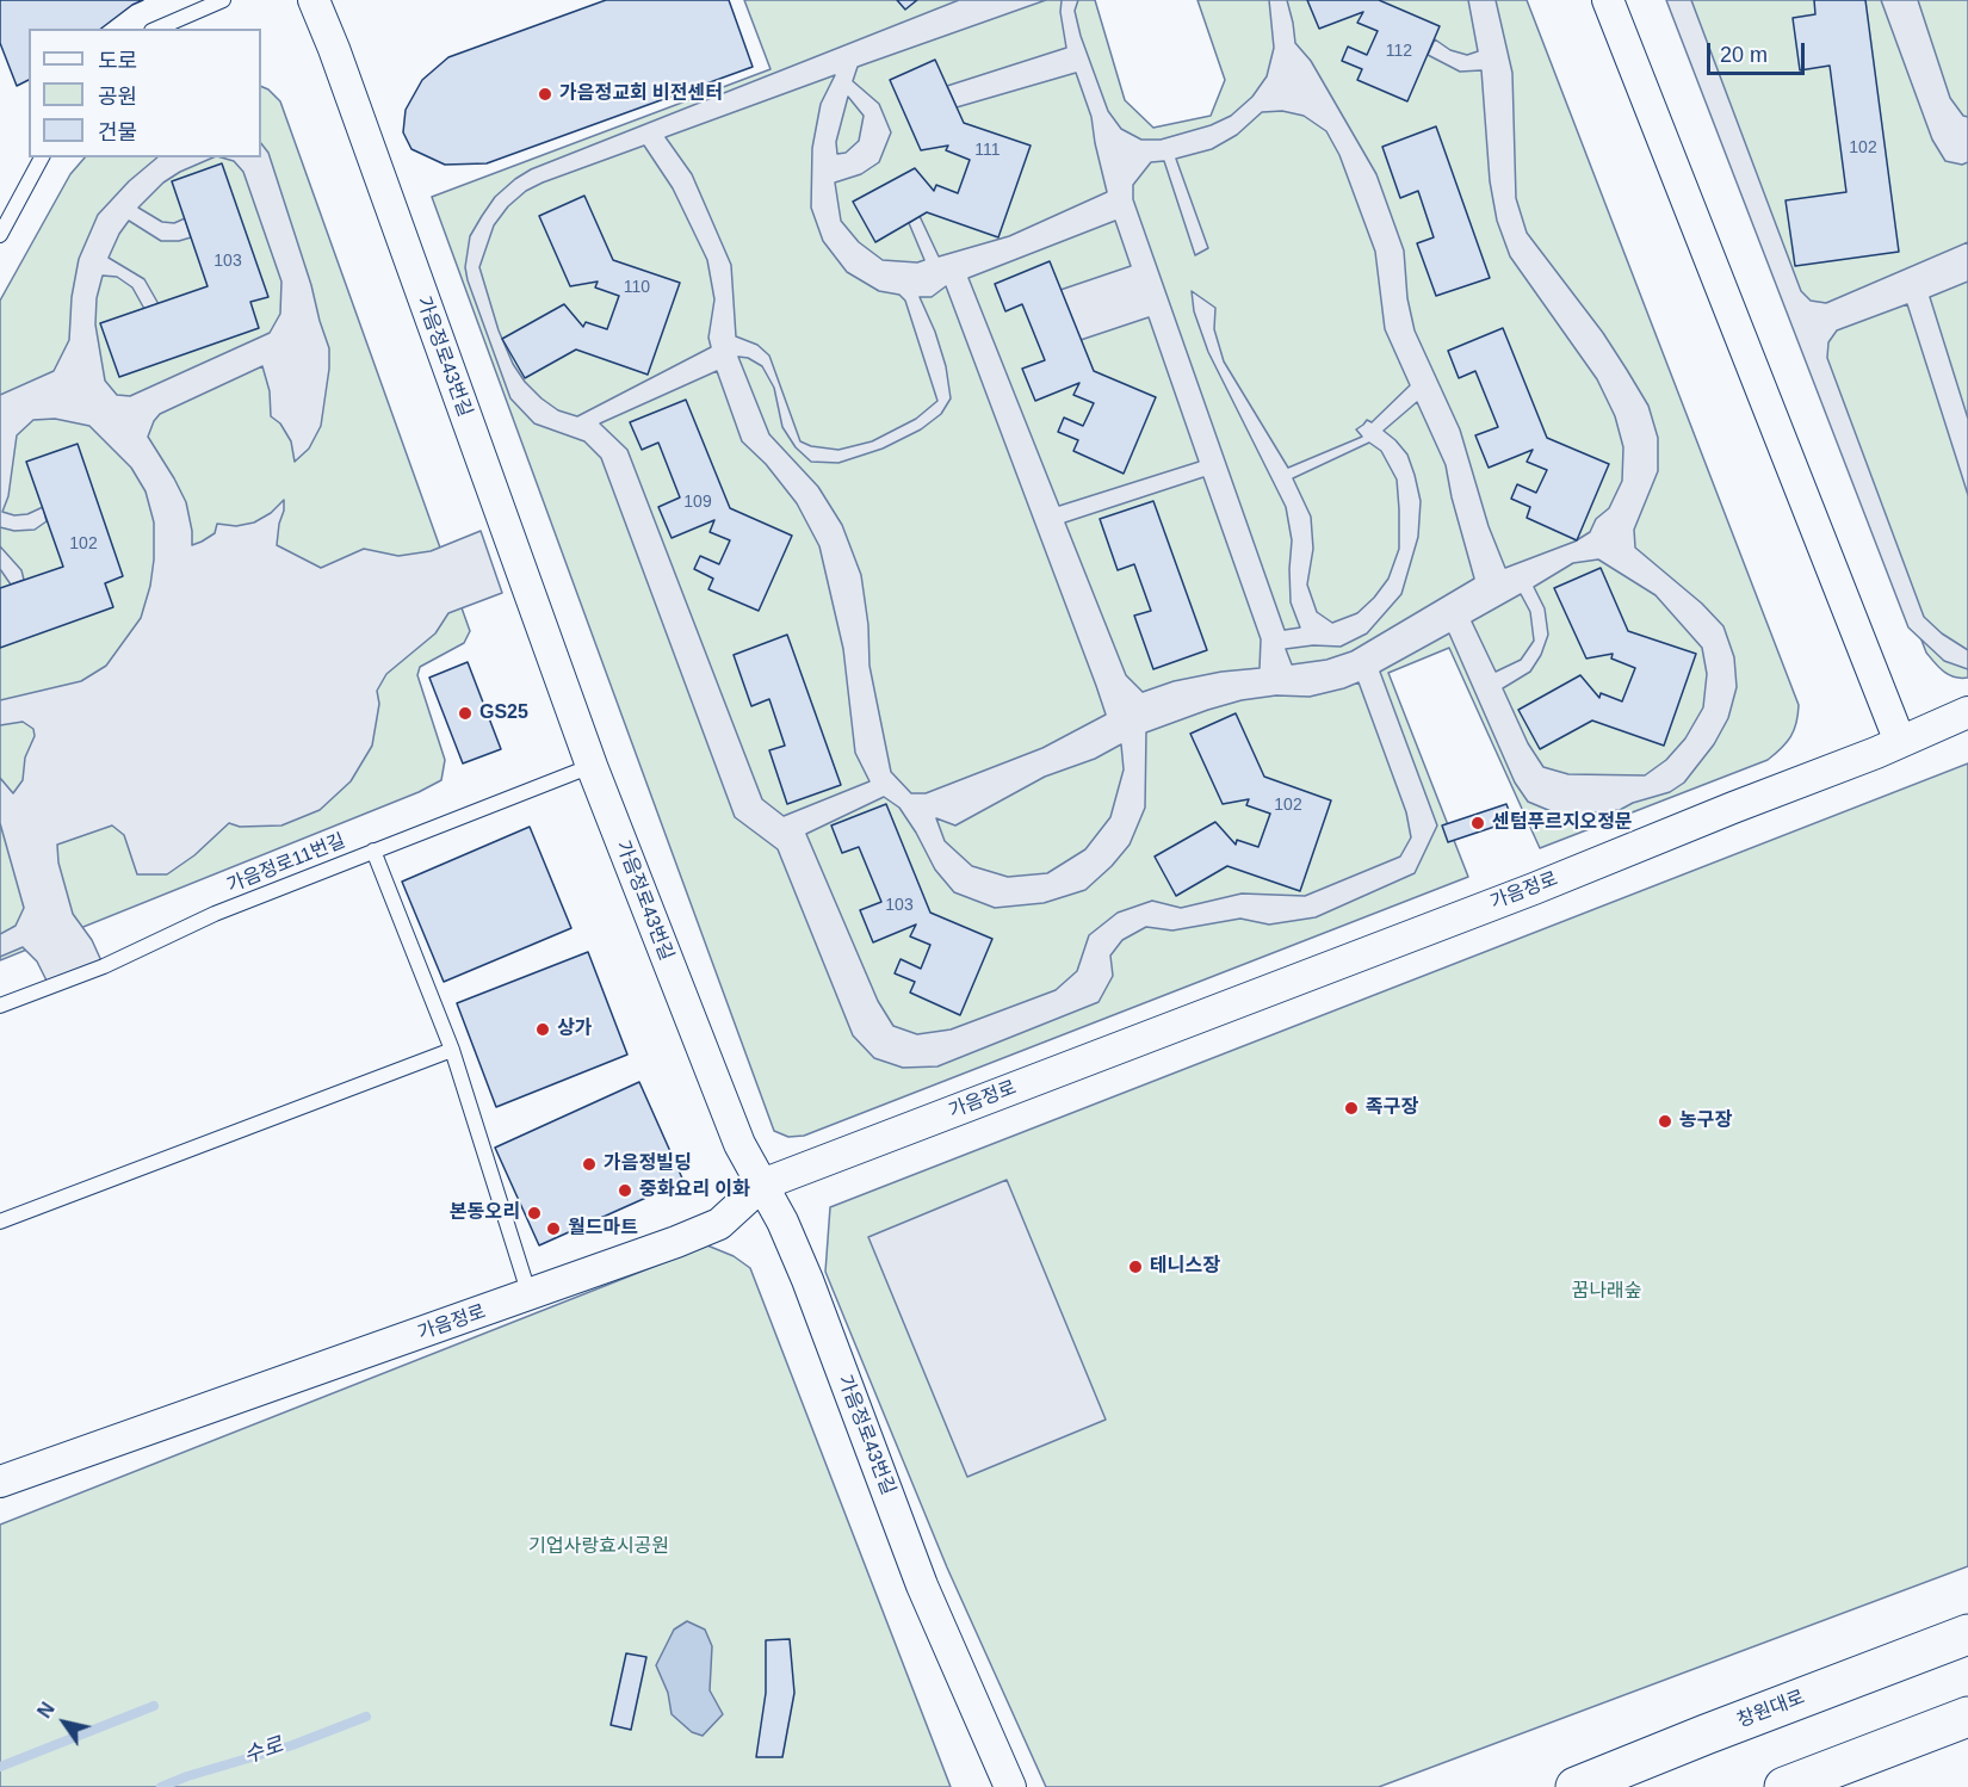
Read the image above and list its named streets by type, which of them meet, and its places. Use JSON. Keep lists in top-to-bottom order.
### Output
{
  "streets": {
    "main road": ["창원대로"],
    "street": ["가음정로43번길", "가음정로"],
    "lane": ["가음정로11번길"]
  },
  "crossings": [
    ["가음정로43번길", "가음정로11번길"],
    ["가음정로43번길", "가음정로"]
  ],
  "water": ["수로"],
  "parks": ["꿈나래숲", "기업사랑효시공원"],
  "places": [
    "가음정교회 비전센터",
    "GS25",
    "센텀푸르지오정문",
    "상가",
    "족구장",
    "농구장",
    "가음정빌딩",
    "중화요리 이화",
    "본동오리",
    "월드마트",
    "테니스장"
  ],
  "house_numbers": [
    "112",
    "102",
    "111",
    "103",
    "110",
    "109",
    "102",
    "102",
    "103"
  ],
  "legend": ["도로", "공원", "건물"],
  "scale_bar": "20 m",
  "north": "top left"
}
